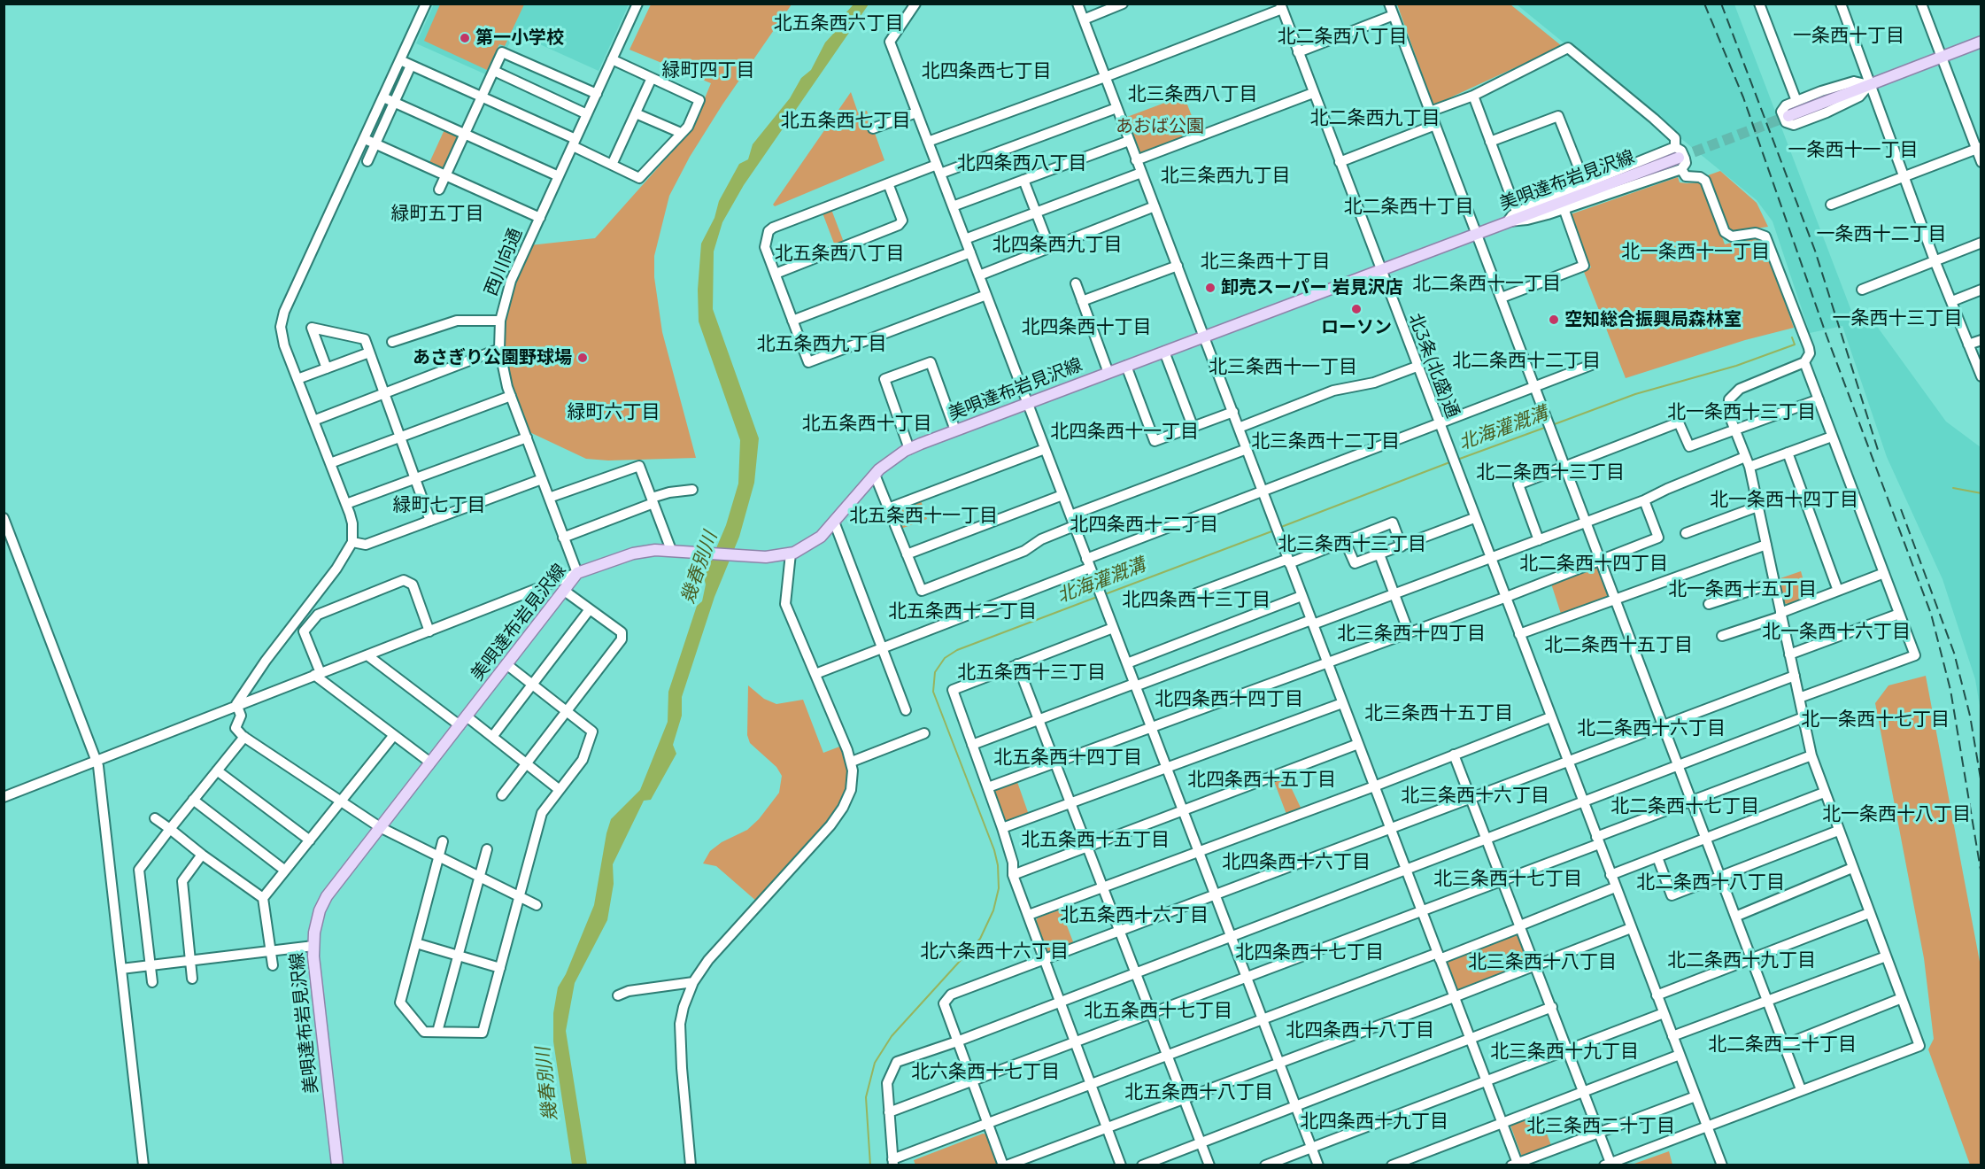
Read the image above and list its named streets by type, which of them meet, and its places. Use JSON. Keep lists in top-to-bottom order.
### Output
{
  "streets": {
    "main road": ["美唄達布岩見沢線"],
    "street": ["西川向通", "北3条(北盛)通"]
  },
  "crossings": [
    ["美唄達布岩見沢線", "西川向通"],
    ["美唄達布岩見沢線", "北3条(北盛)通"]
  ],
  "districts": [
    "北五条西六丁目",
    "一条西十丁目",
    "北二条西八丁目",
    "緑町四丁目",
    "北四条西七丁目",
    "北三条西八丁目",
    "北二条西九丁目",
    "北五条西七丁目",
    "一条西十一丁目",
    "北四条西八丁目",
    "北三条西九丁目",
    "北二条西十丁目",
    "緑町五丁目",
    "一条西十二丁目",
    "北四条西九丁目",
    "北一条西十一丁目",
    "北五条西八丁目",
    "北三条西十丁目",
    "北二条西十一丁目",
    "一条西十三丁目",
    "北四条西十丁目",
    "北五条西九丁目",
    "北二条西十二丁目",
    "北三条西十一丁目",
    "緑町六丁目",
    "北一条西十三丁目",
    "北五条西十丁目",
    "北四条西十一丁目",
    "北三条西十二丁目",
    "北二条西十三丁目",
    "北一条西十四丁目",
    "緑町七丁目",
    "北五条西十一丁目",
    "北四条西十二丁目",
    "北三条西十三丁目",
    "北二条西十四丁目",
    "北一条西十五丁目",
    "北四条西十三丁目",
    "北五条西十二丁目",
    "北一条西十六丁目",
    "北三条西十四丁目",
    "北二条西十五丁目",
    "北五条西十三丁目",
    "北四条西十四丁目",
    "北三条西十五丁目",
    "北一条西十七丁目",
    "北二条西十六丁目",
    "北五条西十四丁目",
    "北四条西十五丁目",
    "北三条西十六丁目",
    "北二条西十七丁目",
    "北一条西十八丁目",
    "北五条西十五丁目",
    "北四条西十六丁目",
    "北三条西十七丁目",
    "北二条西十八丁目",
    "北五条西十六丁目",
    "北六条西十六丁目",
    "北四条西十七丁目",
    "北二条西十九丁目",
    "北三条西十八丁目",
    "北五条西十七丁目",
    "北四条西十八丁目",
    "北二条西二十丁目",
    "北三条西十九丁目",
    "北六条西十七丁目",
    "北五条西十八丁目",
    "北四条西十九丁目",
    "北三条西二十丁目"
  ],
  "water": ["北海灌漑溝", "幾春別川"],
  "parks": ["あおば公園"],
  "places": [
    "第一小学校",
    "卸売スーパー 岩見沢店",
    "ローソン",
    "空知総合振興局森林室",
    "あさぎり公園野球場"
  ]
}
